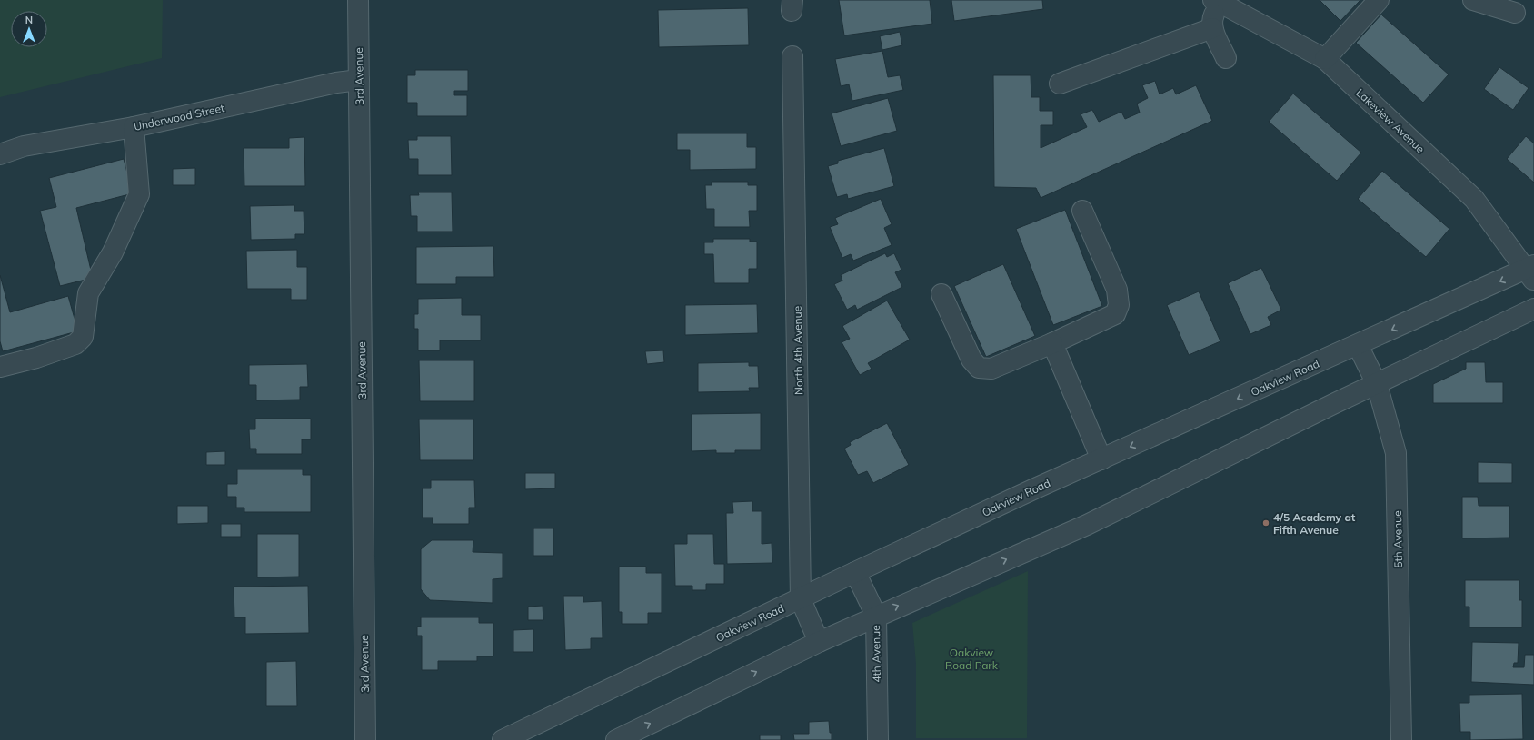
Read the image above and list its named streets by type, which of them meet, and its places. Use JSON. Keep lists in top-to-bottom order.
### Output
{
  "streets": {
    "street": [
      "3rd Avenue",
      "Underwood Street",
      "Lakeview Avenue",
      "North 4th Avenue",
      "Oakview Road",
      "5th Avenue",
      "4th Avenue"
    ]
  },
  "crossings": [
    ["3rd Avenue", "Underwood Street"],
    ["Lakeview Avenue", "Oakview Road"],
    ["North 4th Avenue", "Oakview Road"],
    ["Oakview Road", "5th Avenue"],
    ["Oakview Road", "4th Avenue"]
  ],
  "parks": ["Oakview Road Park"],
  "places": ["4/5 Academy at Fifth Avenue"],
  "north": "top"
}
